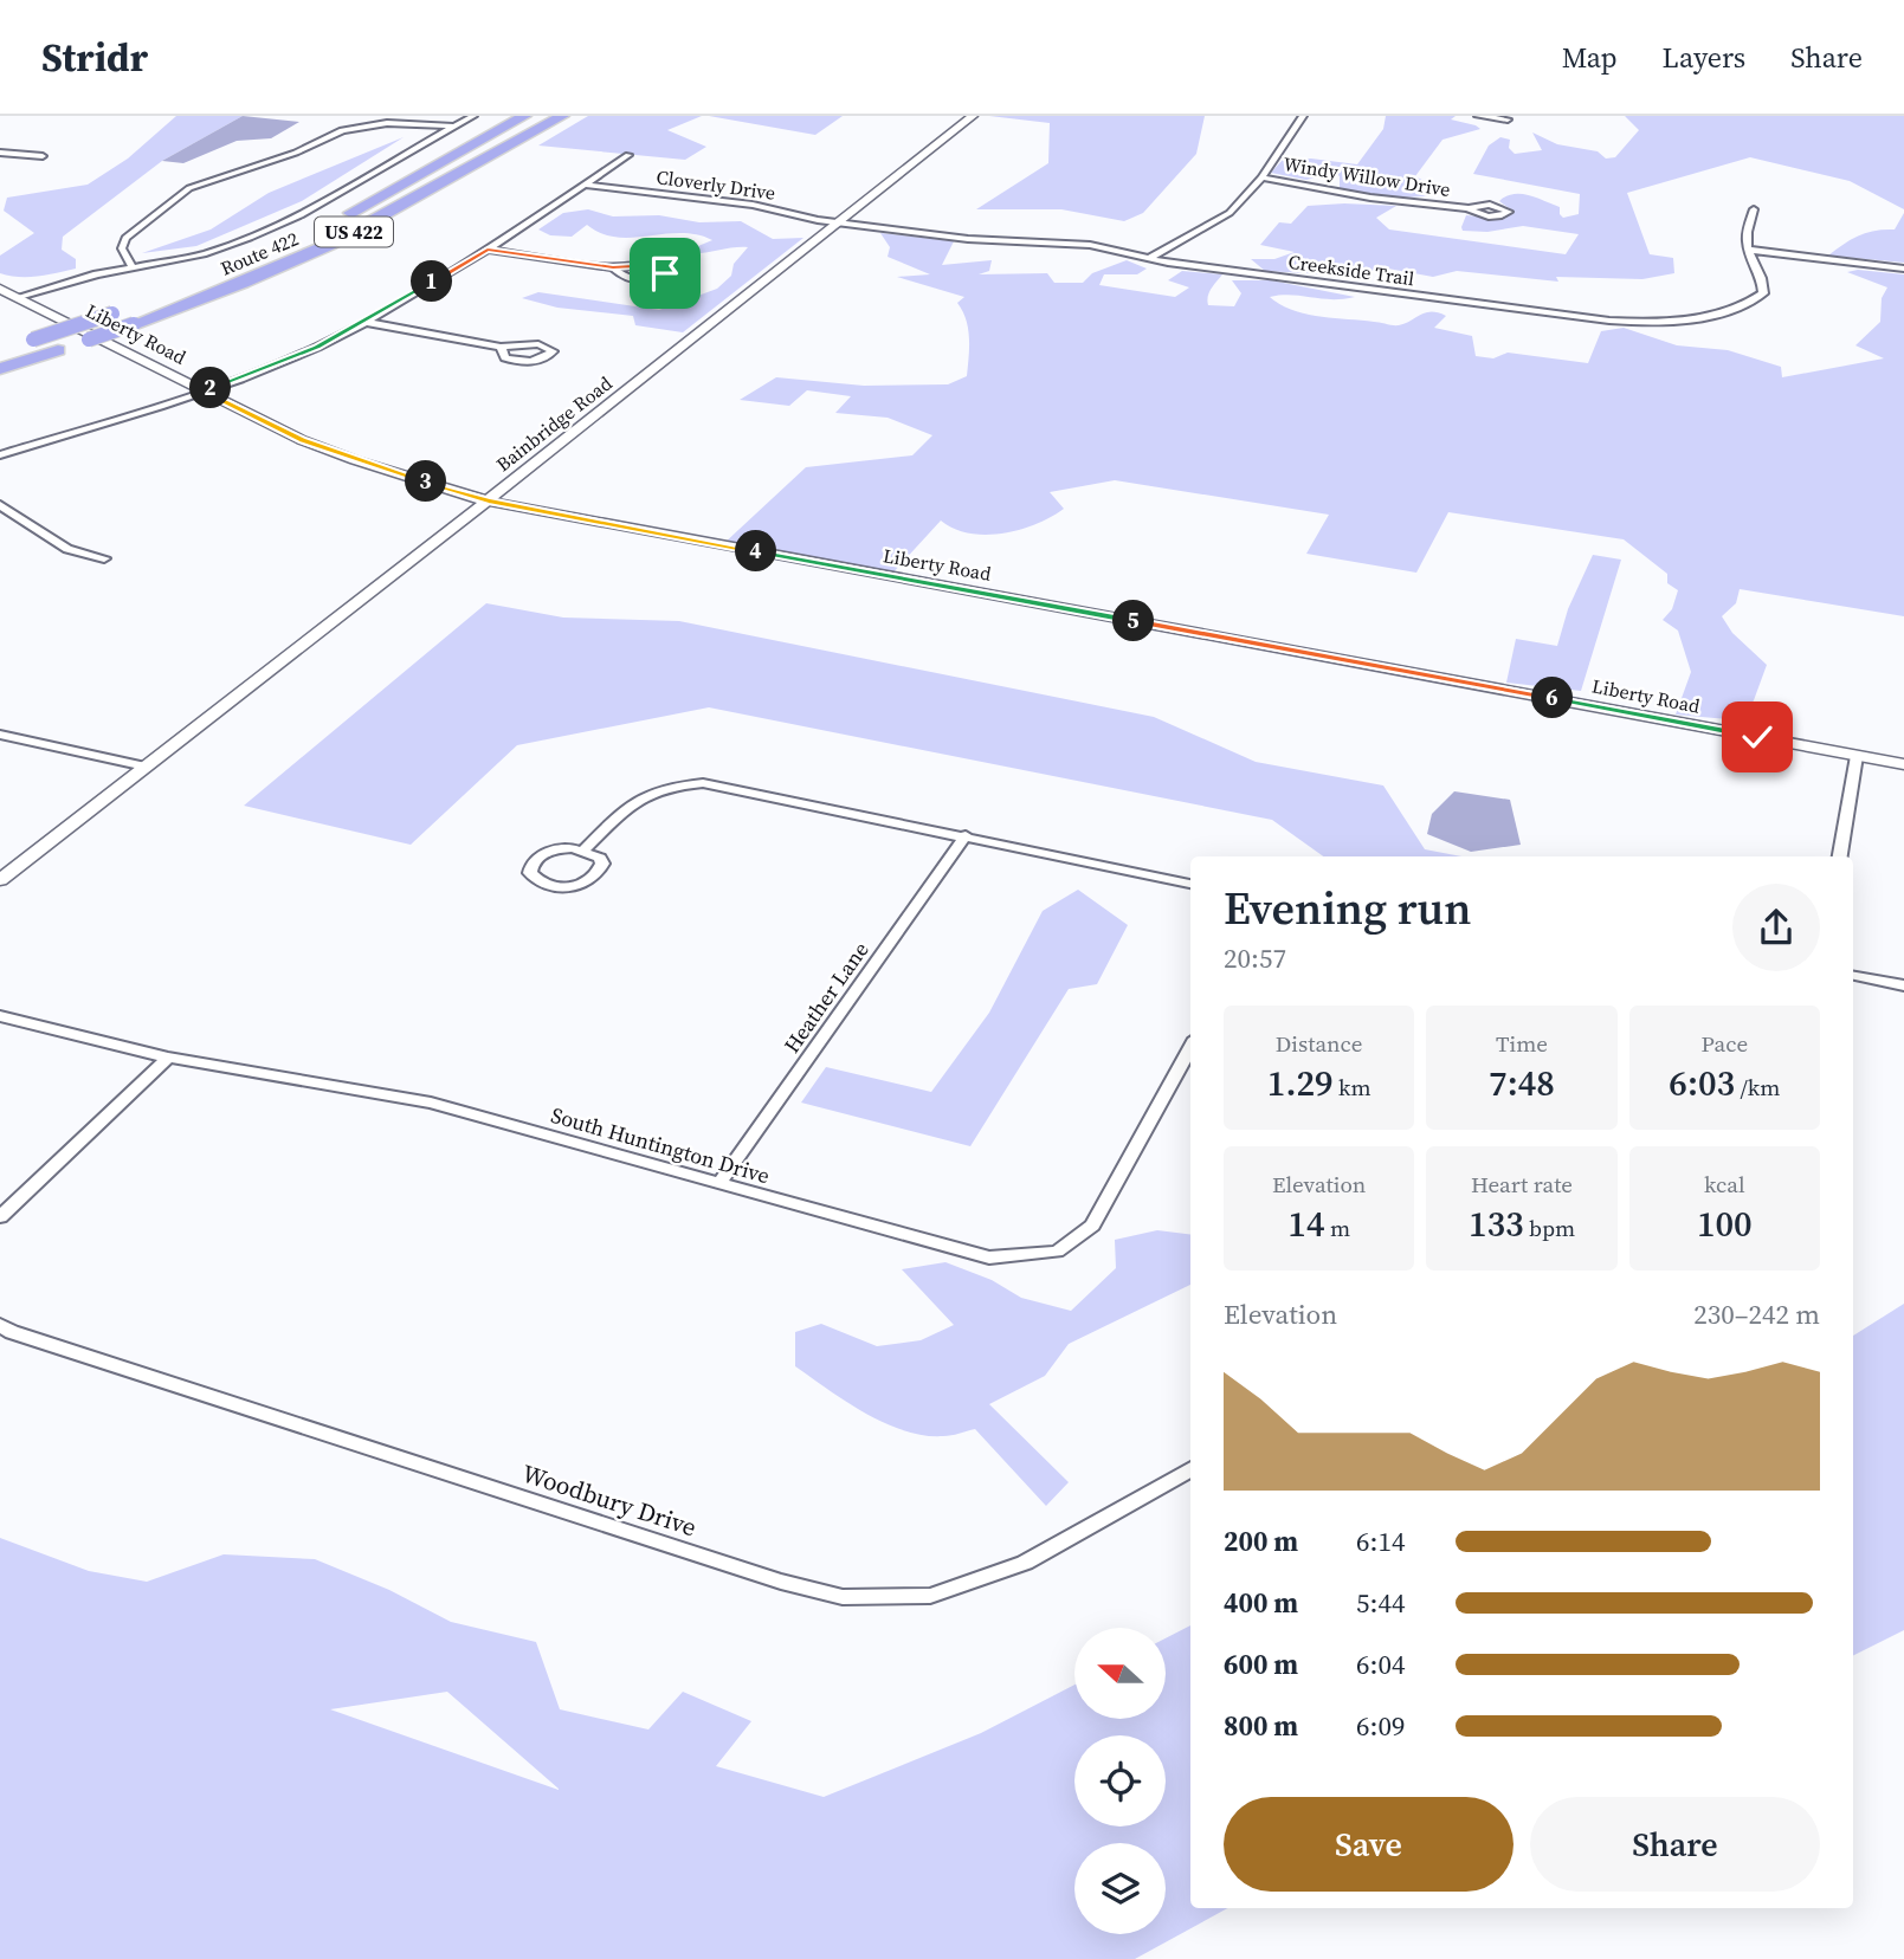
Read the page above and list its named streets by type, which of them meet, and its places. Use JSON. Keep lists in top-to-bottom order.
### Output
{
  "streets": {
    "highway": ["US 422", "Route 422"],
    "street": [
      "Windy Willow Drive",
      "Cloverly Drive",
      "Creekside Trail",
      "Liberty Road",
      "Bainbridge Road",
      "Heather Lane",
      "South Huntington Drive",
      "Woodbury Drive"
    ]
  },
  "crossings": [
    ["Cloverly Drive", "Creekside Trail"],
    ["Cloverly Drive", "Bainbridge Road"],
    ["Creekside Trail", "Bainbridge Road"],
    ["Liberty Road", "Bainbridge Road"],
    ["Heather Lane", "South Huntington Drive"]
  ],
  "north": "left",
  "page": {
    "header": "Stridr",
    "nav": ["Map", "Layers", "Share"],
    "pins": [
      "1",
      "2",
      "3",
      "4",
      "5",
      "6"
    ],
    "heading": ["Evening run", "20:57"],
    "stats": [
      ["Distance", "1.29 km"],
      ["Time", "7:48"],
      ["Pace", "6:03 /km"],
      ["Elevation", "14 m"],
      ["Heart rate", "133 bpm"],
      ["kcal", "100"]
    ],
    "chart": ["Elevation", "230–242 m"],
    "list": [
      {
        "name": "200 m",
        "note": "6:14"
      },
      {
        "name": "400 m",
        "note": "5:44"
      },
      {
        "name": "600 m",
        "note": "6:04"
      },
      {
        "name": "800 m",
        "note": "6:09"
      }
    ],
    "buttons": ["Save", "Share"]
  }
}
